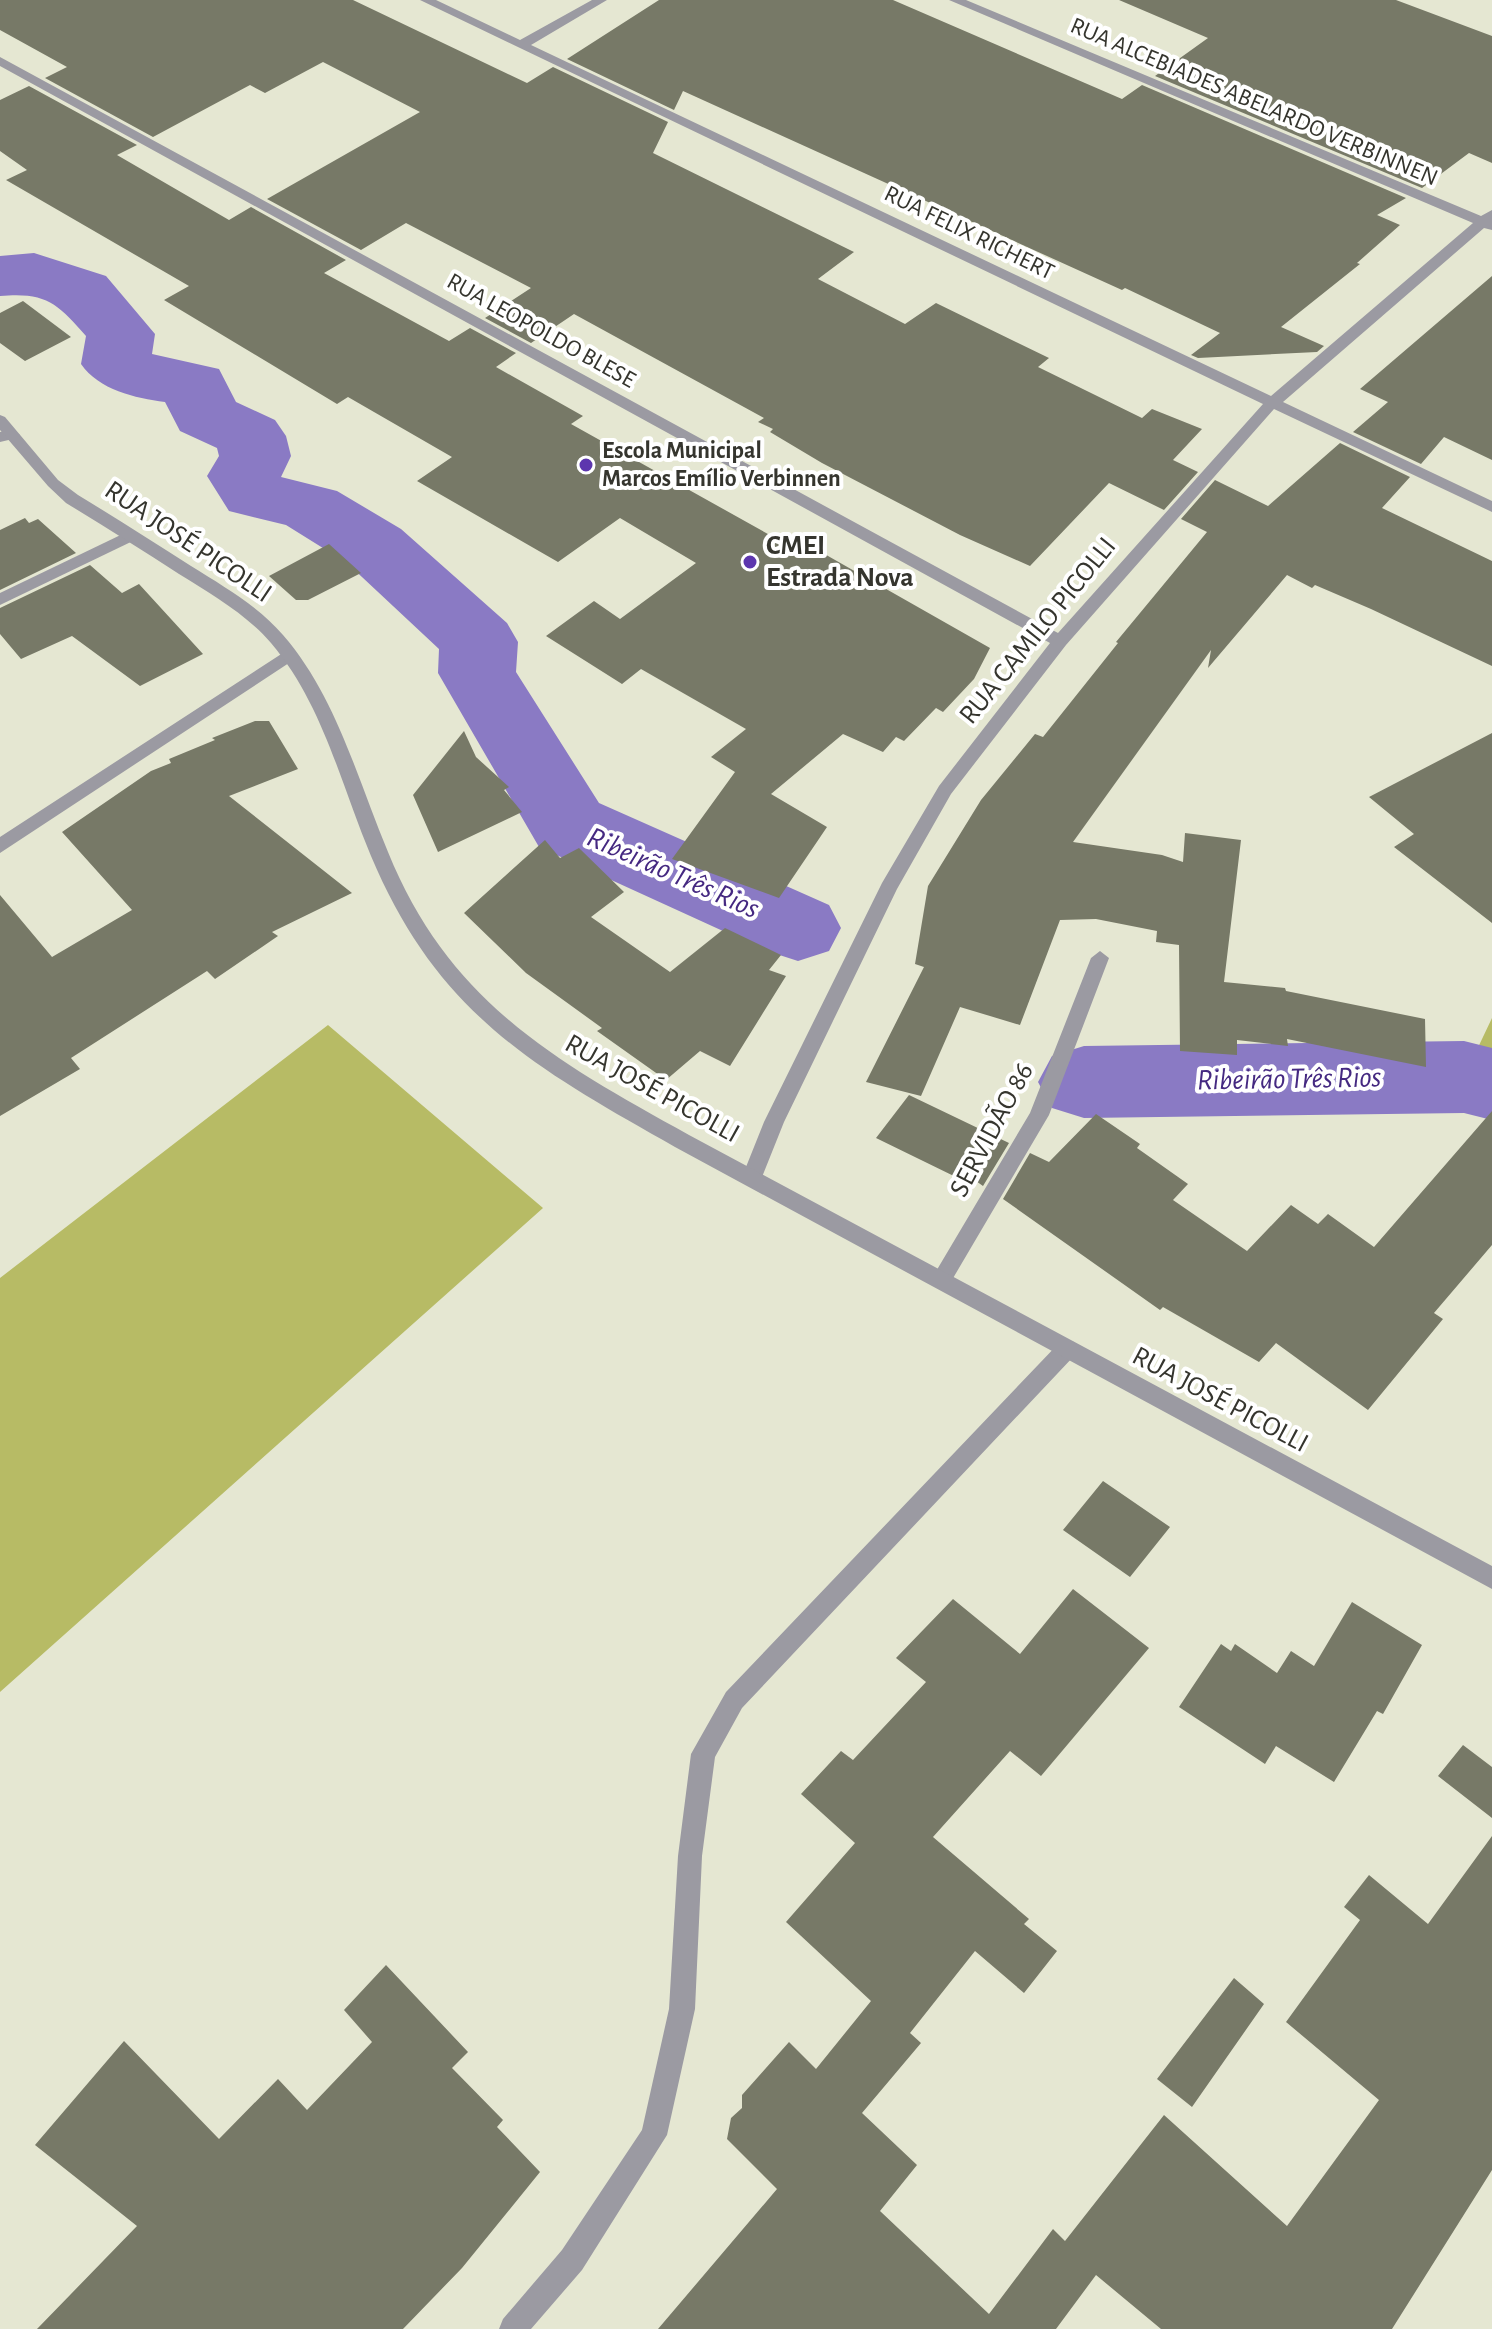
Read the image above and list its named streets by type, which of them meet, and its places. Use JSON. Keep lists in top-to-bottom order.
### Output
{
  "streets": {
    "street": [
      "RUA ALCEBIADES ABELARDO VERBINNEN",
      "RUA FELIX RICHERT",
      "RUA LEOPOLDO BLESE",
      "RUA JOSÉ PICOLLI",
      "RUA CAMILO PICOLLI",
      "SERVIDÃO 86"
    ]
  },
  "crossings": [
    ["RUA ALCEBIADES ABELARDO VERBINNEN", "RUA CAMILO PICOLLI"],
    ["RUA FELIX RICHERT", "RUA CAMILO PICOLLI"],
    ["RUA LEOPOLDO BLESE", "RUA CAMILO PICOLLI"],
    ["RUA JOSÉ PICOLLI", "RUA CAMILO PICOLLI"],
    ["RUA JOSÉ PICOLLI", "SERVIDÃO 86"]
  ],
  "water": ["Ribeirão Três Rios"],
  "places": ["Escola Municipal Marcos Emílio Verbinnen", "CMEI Estrada Nova"]
}
